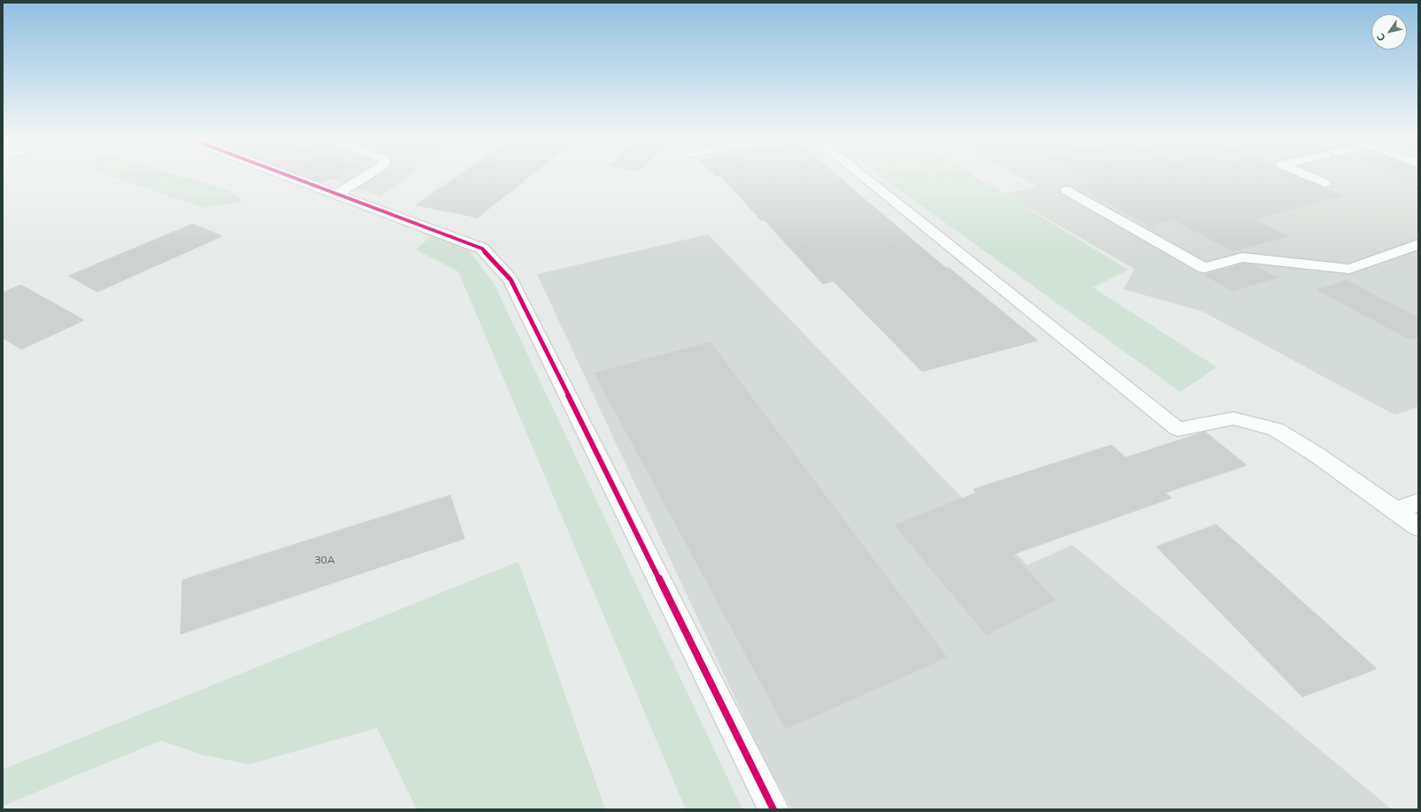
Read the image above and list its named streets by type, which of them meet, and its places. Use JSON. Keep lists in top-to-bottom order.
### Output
{
  "house_numbers": ["30А"],
  "north": "bottom left"
}
